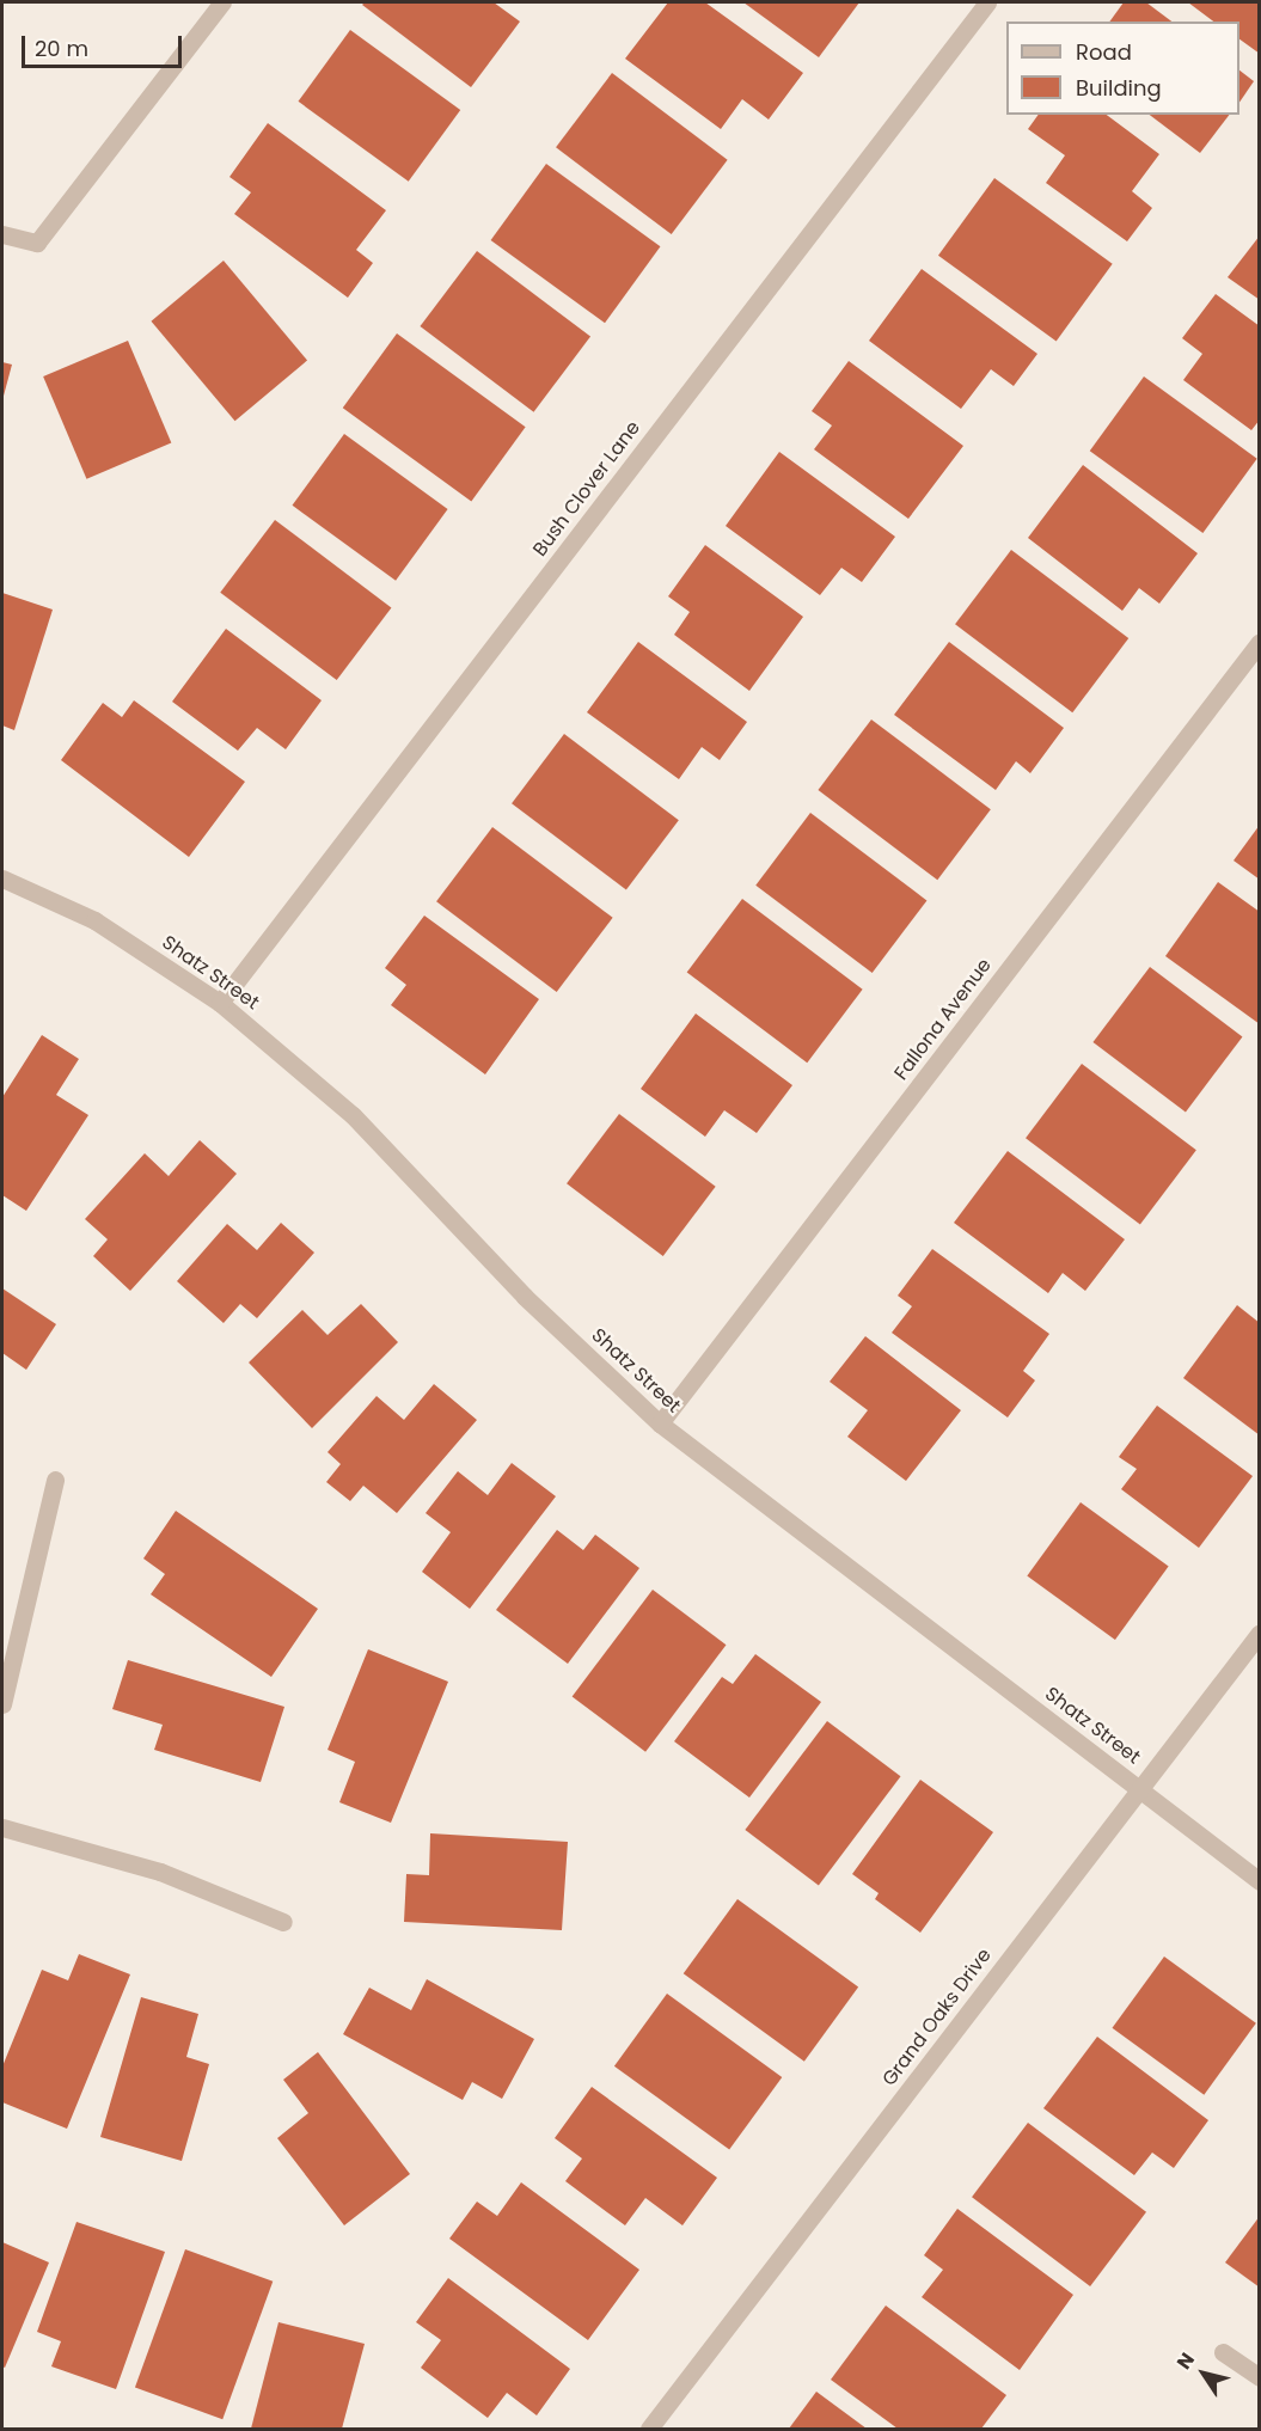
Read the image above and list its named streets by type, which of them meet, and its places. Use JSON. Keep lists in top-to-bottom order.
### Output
{
  "streets": {
    "street": [
      "Bush Clover Lane",
      "Shatz Street",
      "Fallona Avenue",
      "Grand Oaks Drive"
    ]
  },
  "crossings": [
    ["Bush Clover Lane", "Shatz Street"],
    ["Shatz Street", "Fallona Avenue"],
    ["Shatz Street", "Grand Oaks Drive"]
  ],
  "legend": ["Road", "Building"],
  "scale_bar": "20 m",
  "north": "top left"
}
